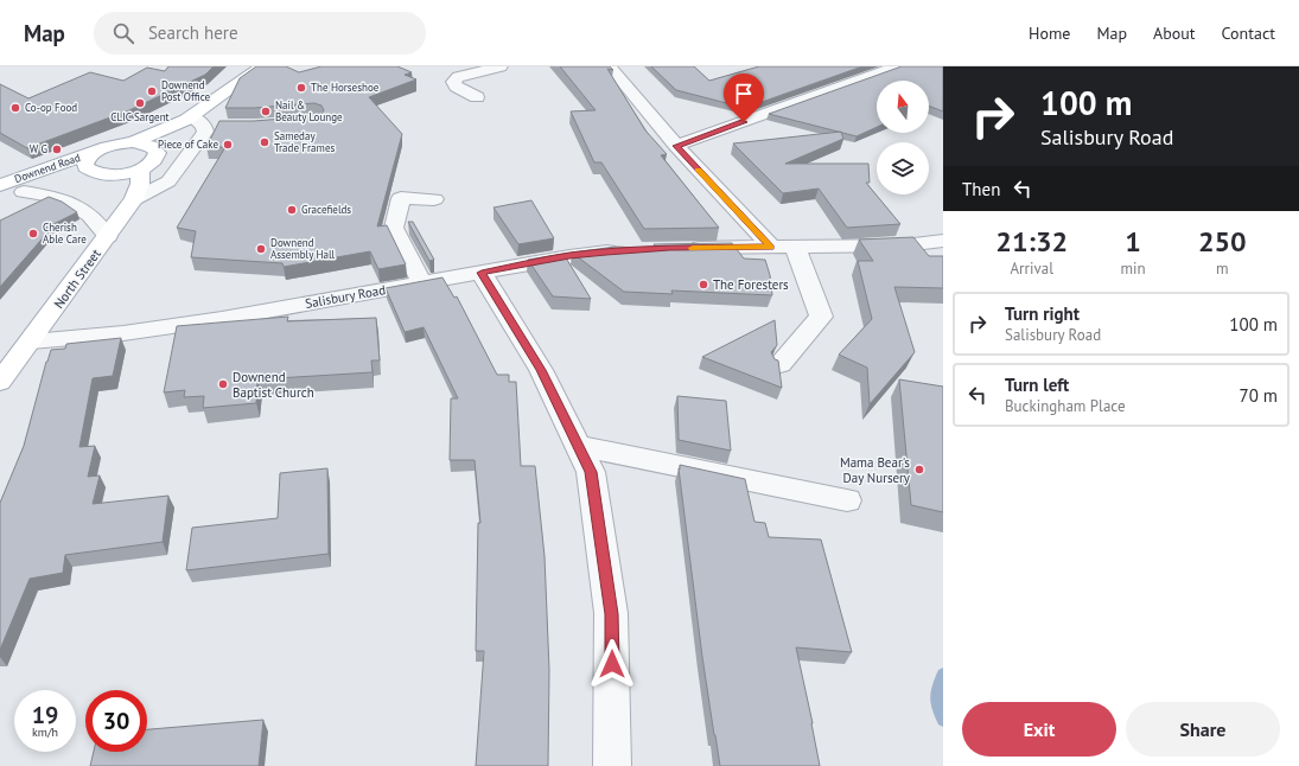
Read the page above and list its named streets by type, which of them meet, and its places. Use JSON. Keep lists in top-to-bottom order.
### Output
{
  "streets": {
    "main road": ["Downend Road", "North Street"],
    "street": ["Salisbury Road"]
  },
  "crossings": [
    ["North Street", "Salisbury Road"]
  ],
  "places": [
    "The Horseshoe",
    "Downend Post Office",
    "CLIC Sargent",
    "Co-op Food",
    "Nail & Beauty Lounge",
    "Sameday Trade Frames",
    "Piece of Cake",
    "W G",
    "Gracefields",
    "Cherish Able Care",
    "Downend Assembly Hall",
    "The Foresters",
    "Downend Baptist Church",
    "Mama Bear's Day Nursery"
  ],
  "north": "top",
  "page": {
    "header": "Map",
    "search": "Search here",
    "nav": [
      "Home",
      "Map",
      "About",
      "Contact"
    ],
    "turn": ["100 m", "Salisbury Road"],
    "then": "Then",
    "eta": [
      "21:32",
      "Arrival",
      "1",
      "min",
      "250",
      "m"
    ],
    "list": [
      {
        "name": "Turn right",
        "note": "Salisbury Road",
        "value": "100 m"
      },
      {
        "name": "Turn left",
        "note": "Buckingham Place",
        "value": "70 m"
      }
    ],
    "speed": "19 km/h",
    "limit": "30",
    "buttons": ["Exit", "Share"]
  }
}
